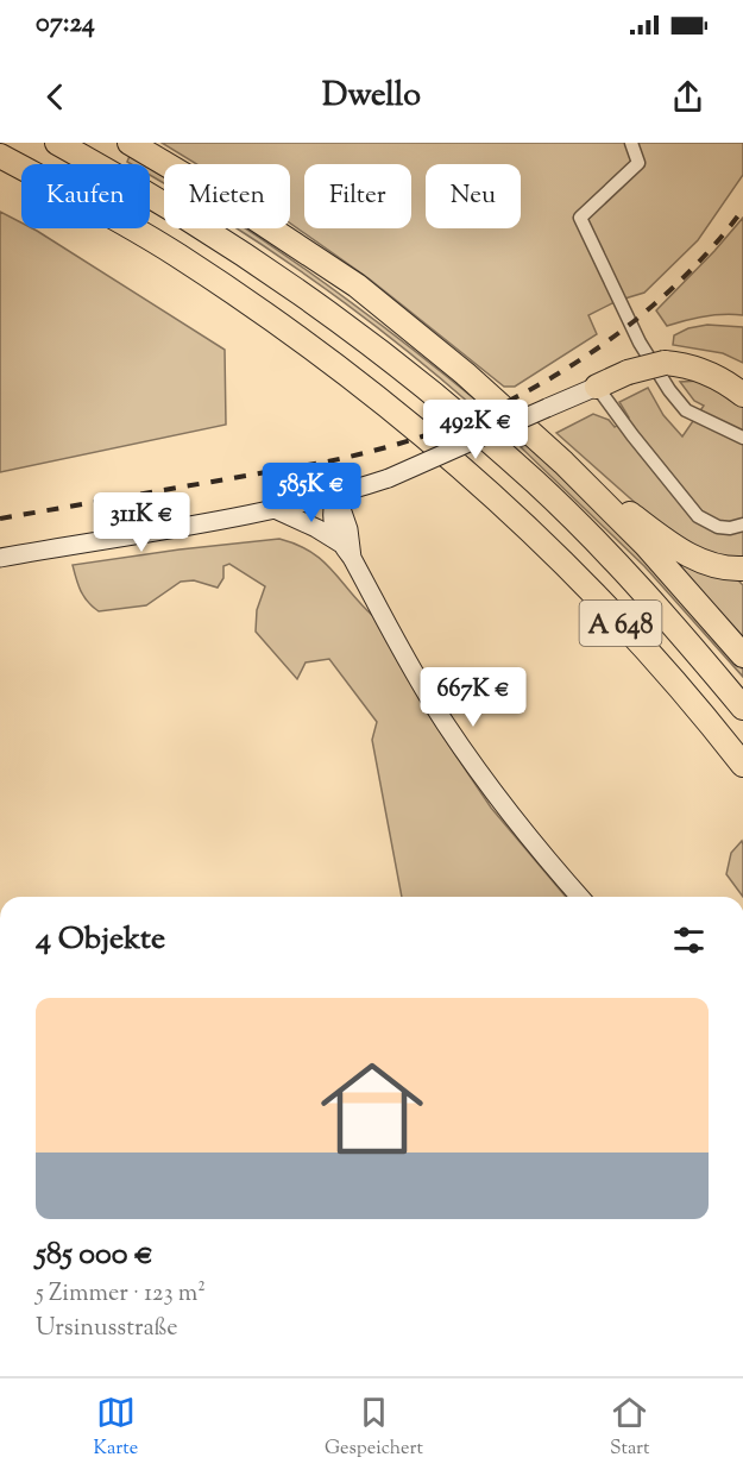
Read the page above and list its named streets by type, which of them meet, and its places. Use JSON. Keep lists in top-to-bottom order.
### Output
{
  "streets": {
    "highway": ["A 648"]
  },
  "page": {
    "status": "07:24",
    "header": "Dwello",
    "chip": [
      "Kaufen",
      "Mieten",
      "Filter",
      "Neu"
    ],
    "price": [
      "492K €",
      "585K €",
      "311K €",
      "667K €"
    ],
    "heading": "4 Objekte",
    "list": [
      {
        "name": "585 000 €",
        "note": "5 Zimmer · 123 m² · Ursinusstraße"
      }
    ],
    "tabs": ["Karte", "Gespeichert", "Start"]
  }
}
